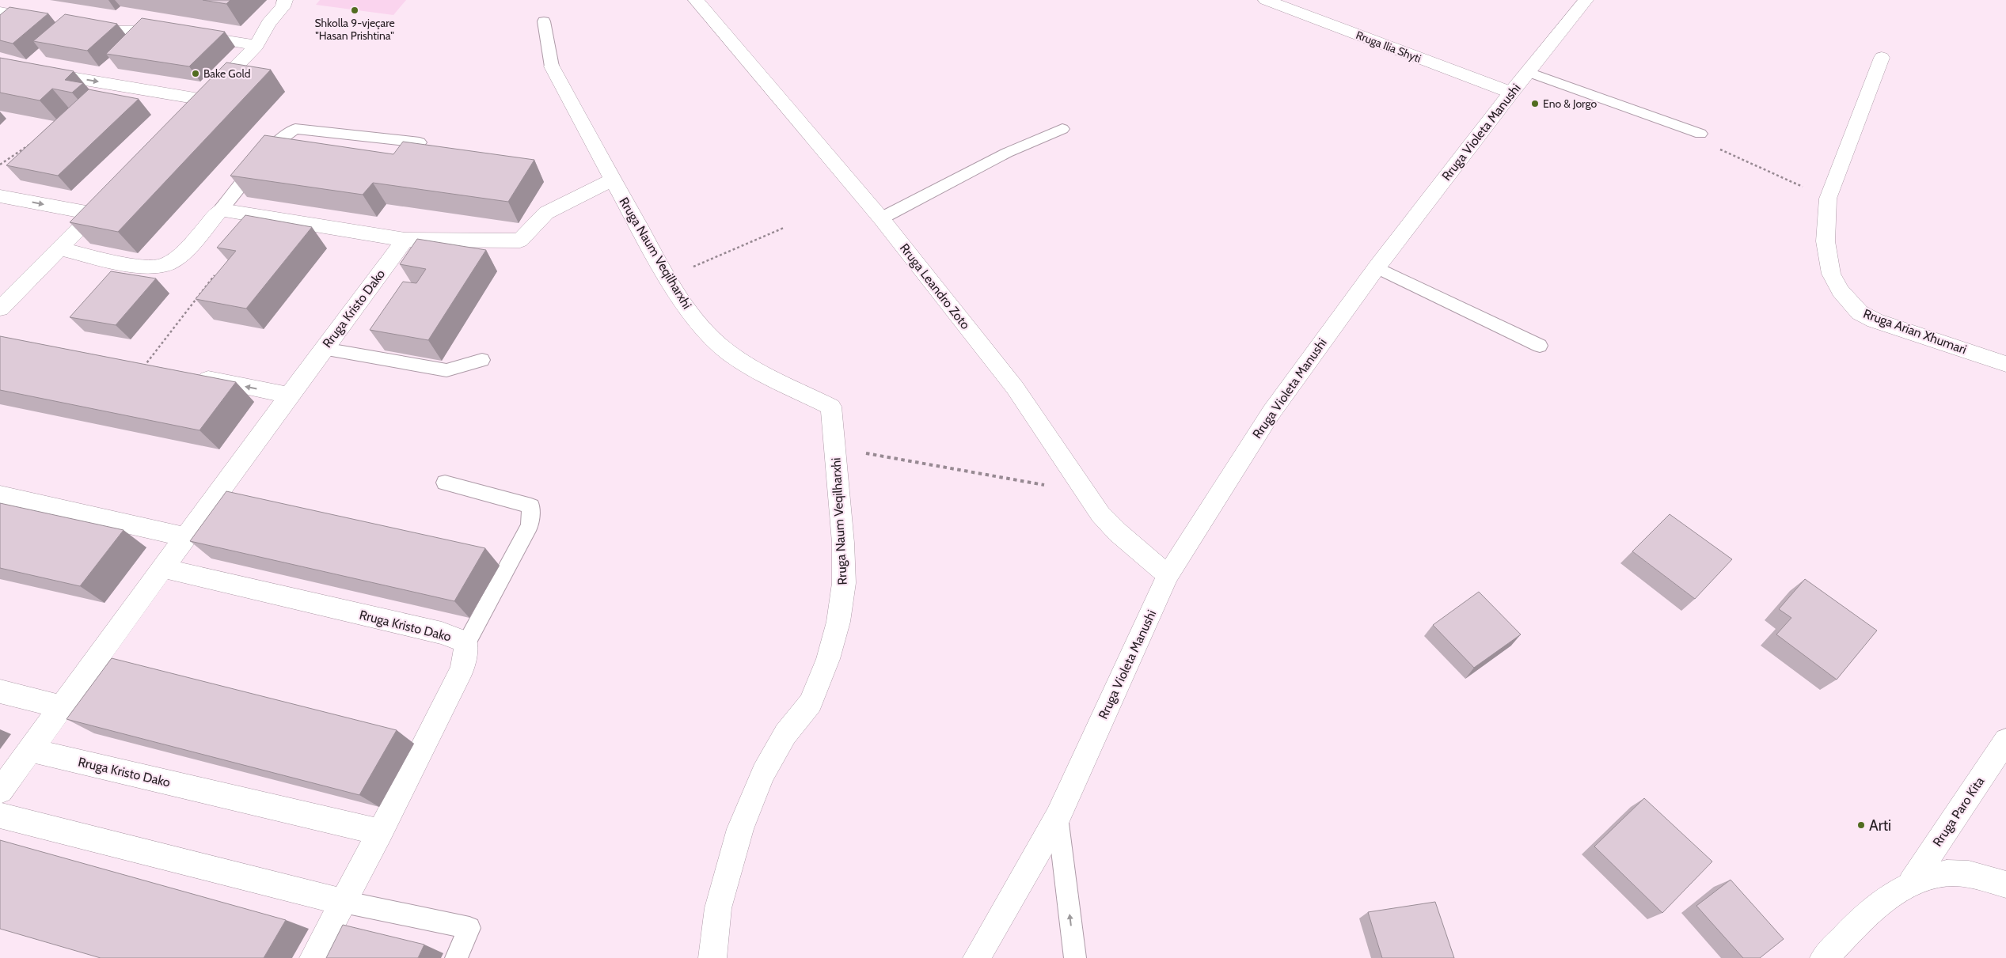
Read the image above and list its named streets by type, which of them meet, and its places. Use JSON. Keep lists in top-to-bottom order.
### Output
{
  "streets": {
    "street": [
      "Rruga Ilia Shyti",
      "Rruga Violeta Manushi",
      "Rruga Naum Veqilharxhi",
      "Rruga Leandro Zoto",
      "Rruga Kristo Dako",
      "Rruga Arian Xhumari",
      "Rruga Paro Kita"
    ]
  },
  "crossings": [
    ["Rruga Ilia Shyti", "Rruga Violeta Manushi"],
    ["Rruga Violeta Manushi", "Rruga Leandro Zoto"]
  ],
  "places": [
    "Shkolla 9-vjeçare \"Hasan Prishtina\"",
    "Bake Gold",
    "Eno & Jorgo",
    "Arti"
  ]
}
